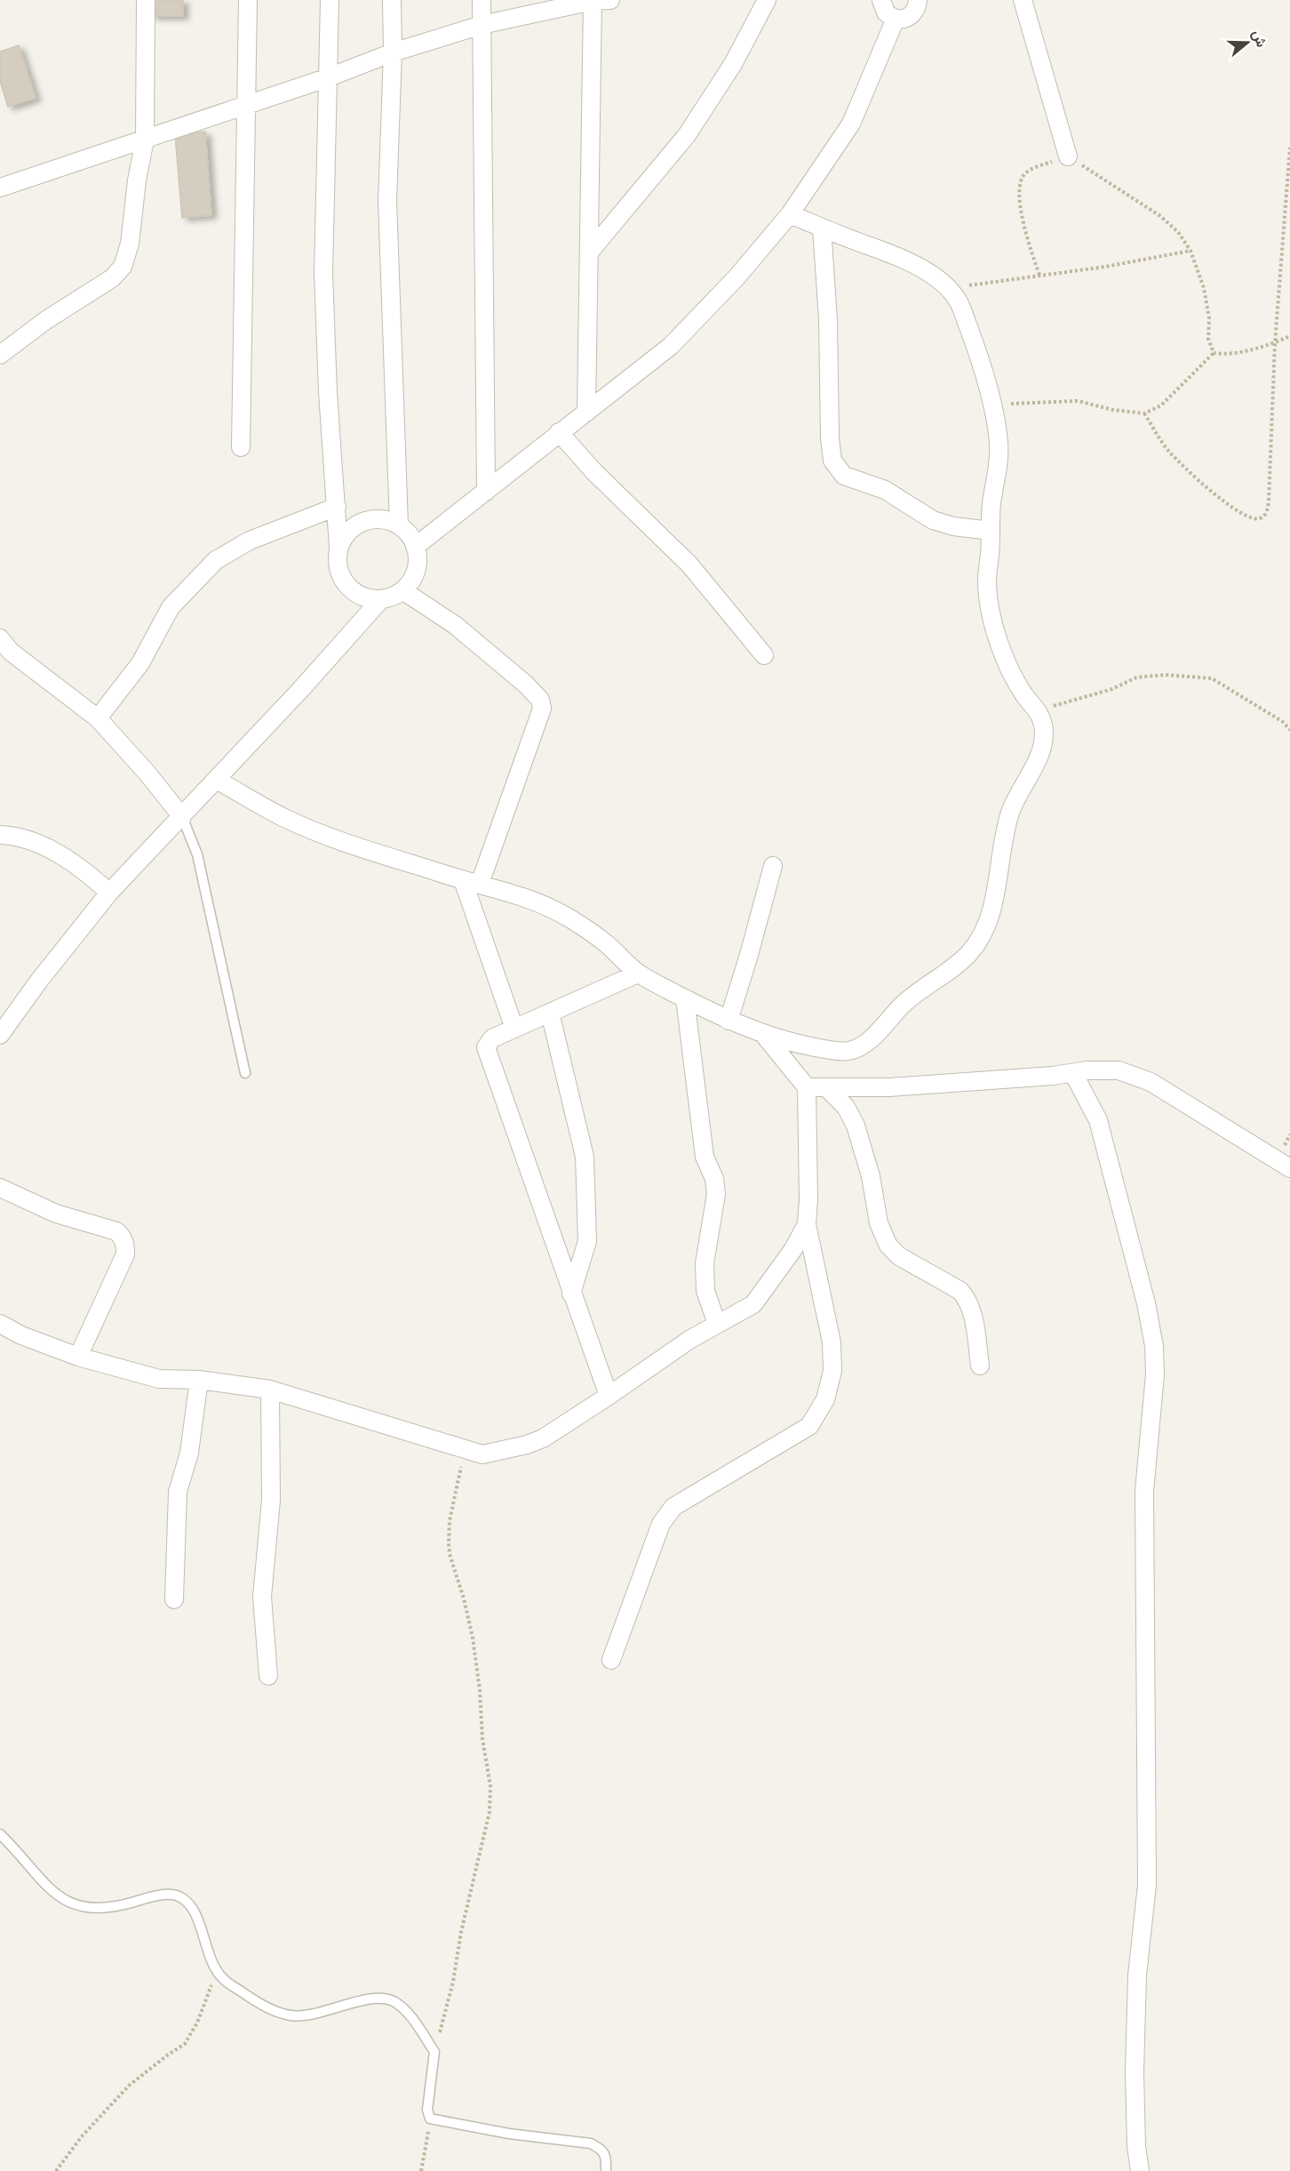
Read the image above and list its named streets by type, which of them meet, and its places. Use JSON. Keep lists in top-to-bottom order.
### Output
{
  "north": "right"
}
